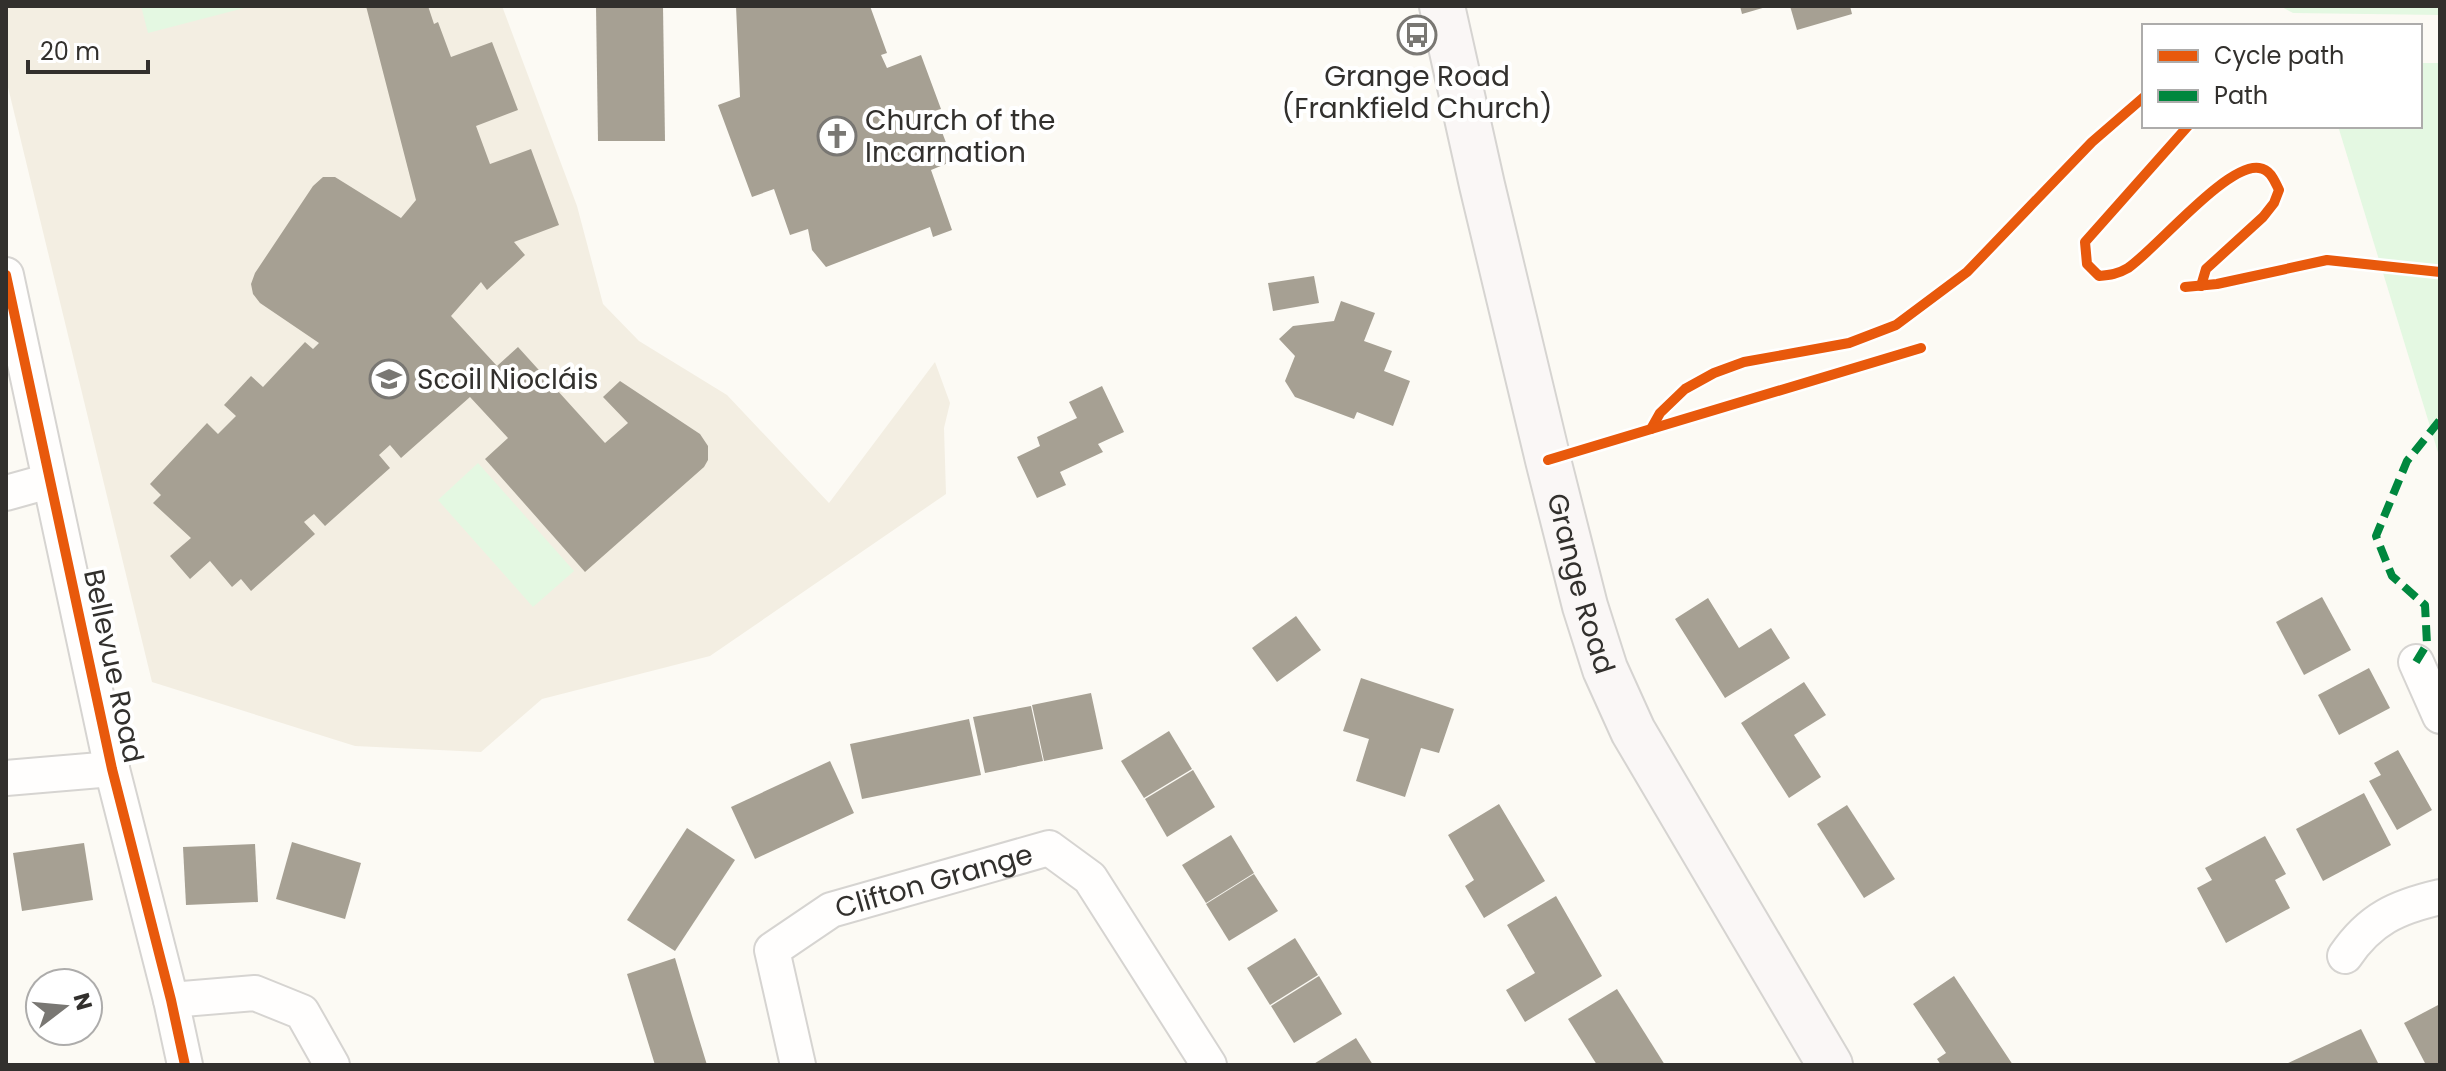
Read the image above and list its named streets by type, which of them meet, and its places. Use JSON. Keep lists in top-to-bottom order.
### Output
{
  "streets": {
    "main road": ["Grange Road"],
    "street": ["Bellevue Road", "Clifton Grange"]
  },
  "places": {
    "bus stop": ["Grange Road (Frankfield Church)"],
    "church": ["Church of the Incarnation"],
    "school or university": ["Scoil Niocláis"]
  },
  "legend": ["Cycle path", "Path"],
  "scale_bar": "20 m",
  "north": "right"
}
